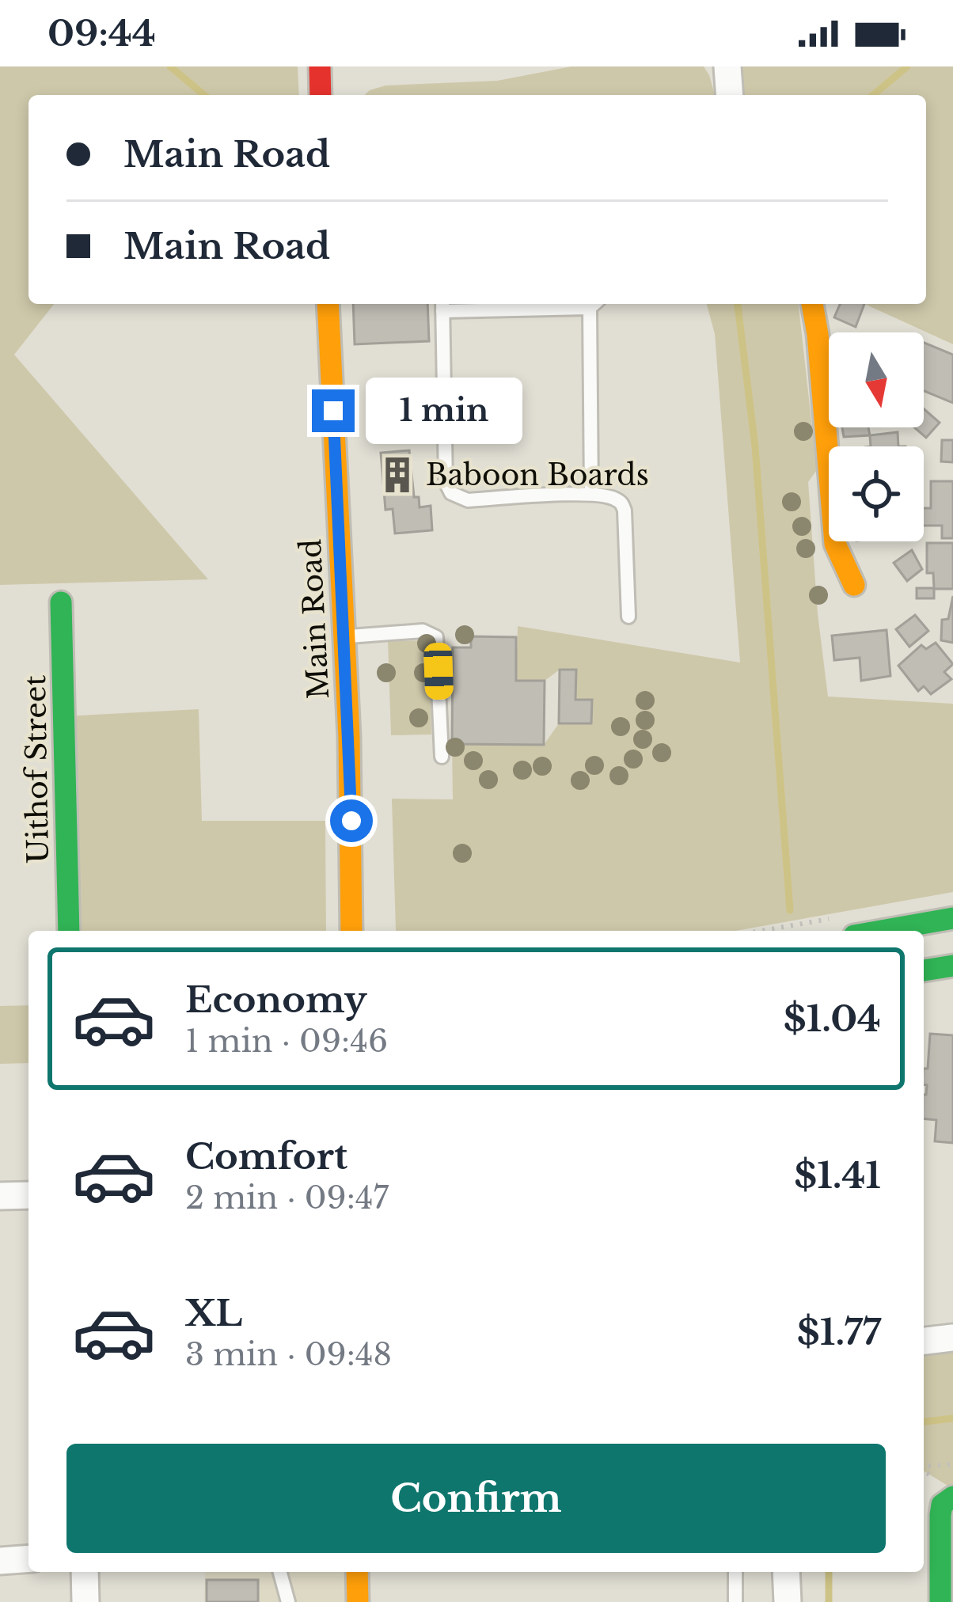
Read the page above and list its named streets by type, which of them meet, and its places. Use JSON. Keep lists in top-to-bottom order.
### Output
{
  "streets": {
    "main road": ["Main Road", "Uithof Street"]
  },
  "places": {
    "building": ["Baboon Boards"]
  },
  "north": "bottom",
  "page": {
    "status": "09:44",
    "banner": ["Main Road", "Main Road"],
    "bubble": "1 min",
    "list": [
      {
        "name": "Economy",
        "note": "1 min · 09:46",
        "value": "$1.04"
      },
      {
        "name": "Comfort",
        "note": "2 min · 09:47",
        "value": "$1.41"
      },
      {
        "name": "XL",
        "note": "3 min · 09:48",
        "value": "$1.77"
      }
    ],
    "buttons": "Confirm"
  }
}
